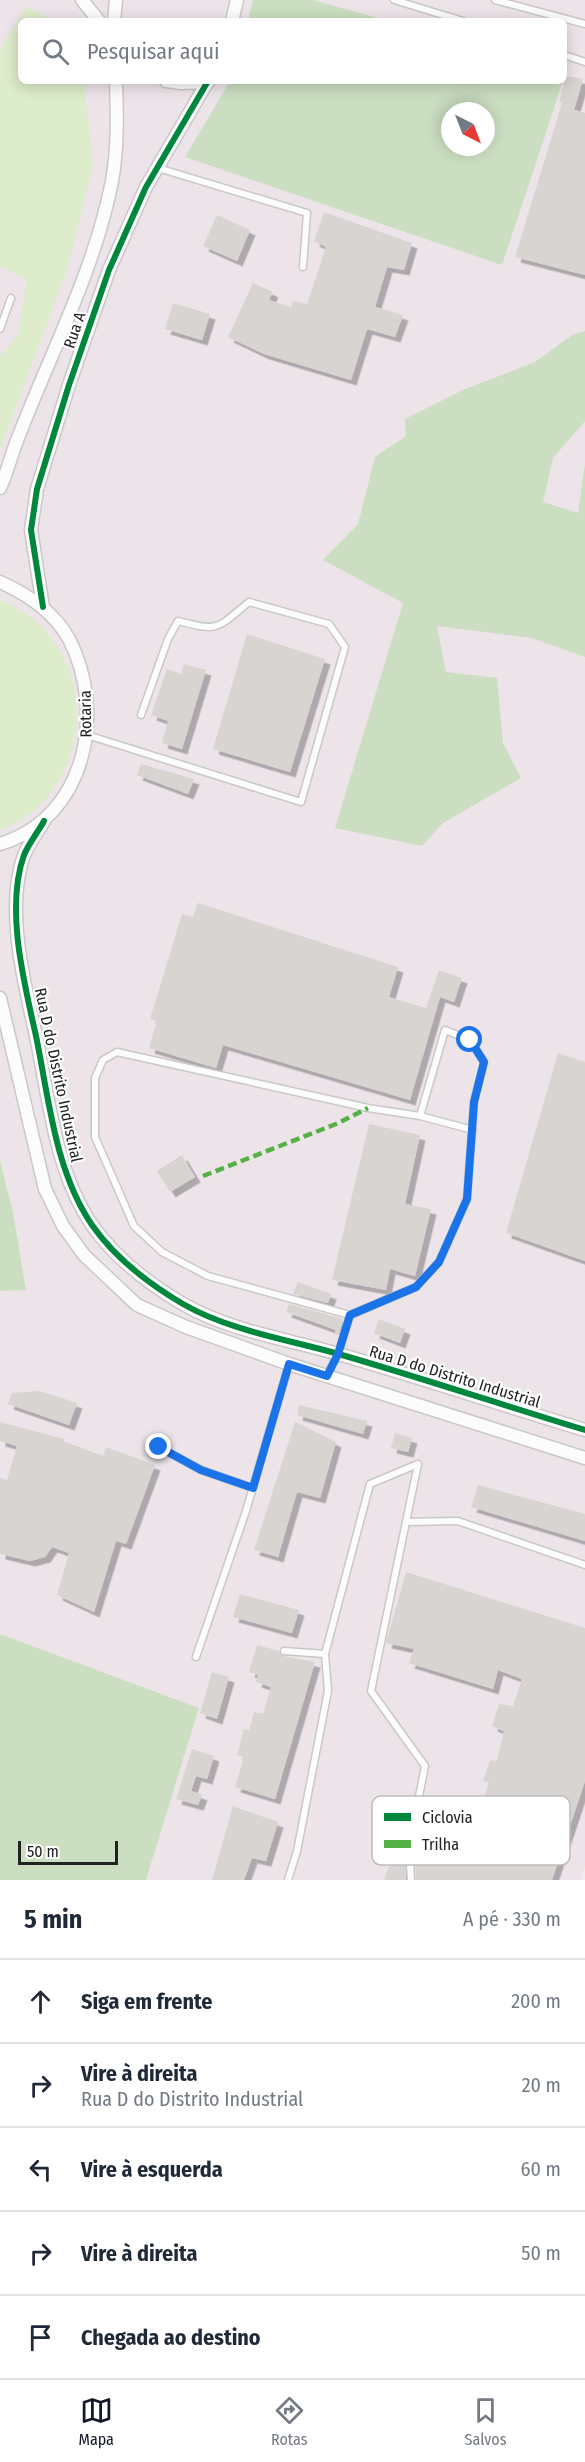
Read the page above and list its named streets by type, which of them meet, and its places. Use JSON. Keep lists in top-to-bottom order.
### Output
{
  "streets": {
    "street": ["Rua A", "Rotaria", "Rua D do Distrito Industrial"]
  },
  "crossings": [
    ["Rua A", "Rotaria"],
    ["Rotaria", "Rua D do Distrito Industrial"]
  ],
  "legend": ["Ciclovia", "Trilha"],
  "scale_bar": "50 m",
  "north": "bottom right",
  "page": {
    "search": "Pesquisar aqui",
    "scale": "50 m",
    "heading": ["5 min", "A pé · 330 m"],
    "list": [
      ["Siga em frente", "200 m"],
      ["Vire à direita", "Rua D do Distrito Industrial", "20 m"],
      ["Vire à esquerda", "60 m"],
      ["Vire à direita", "50 m"],
      "Chegada ao destino"
    ],
    "nav": ["Mapa", "Rotas", "Salvos"]
  }
}
